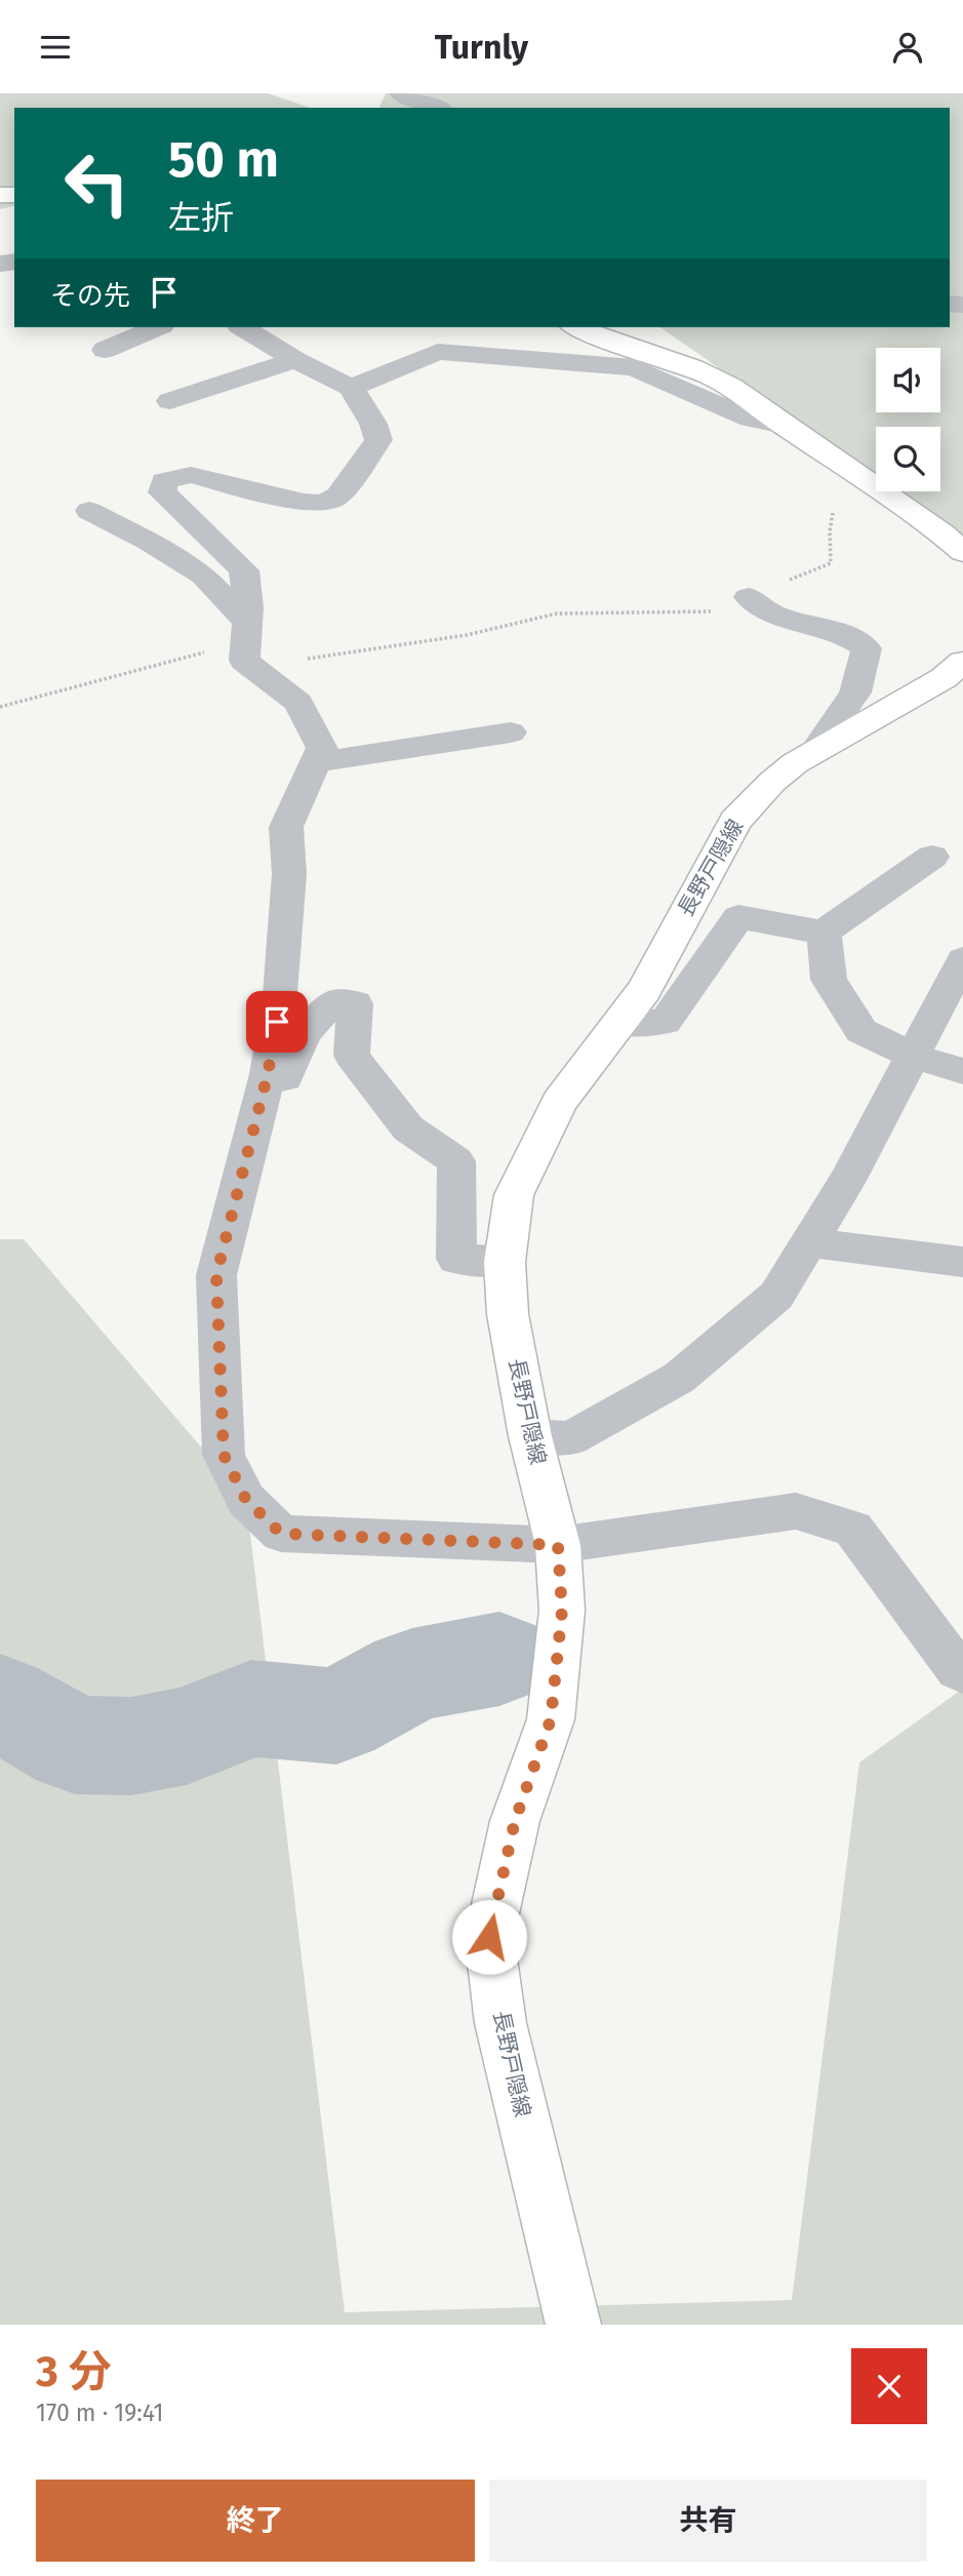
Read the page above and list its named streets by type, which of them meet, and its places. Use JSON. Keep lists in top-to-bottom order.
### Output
{
  "streets": {
    "main road": ["長野戸隠線"]
  },
  "page": {
    "header": "Turnly",
    "turn": ["50 m", "左折"],
    "then": "その先",
    "heading": ["3 分", "170 m · 19:41"],
    "buttons": ["終了", "共有"]
  }
}
